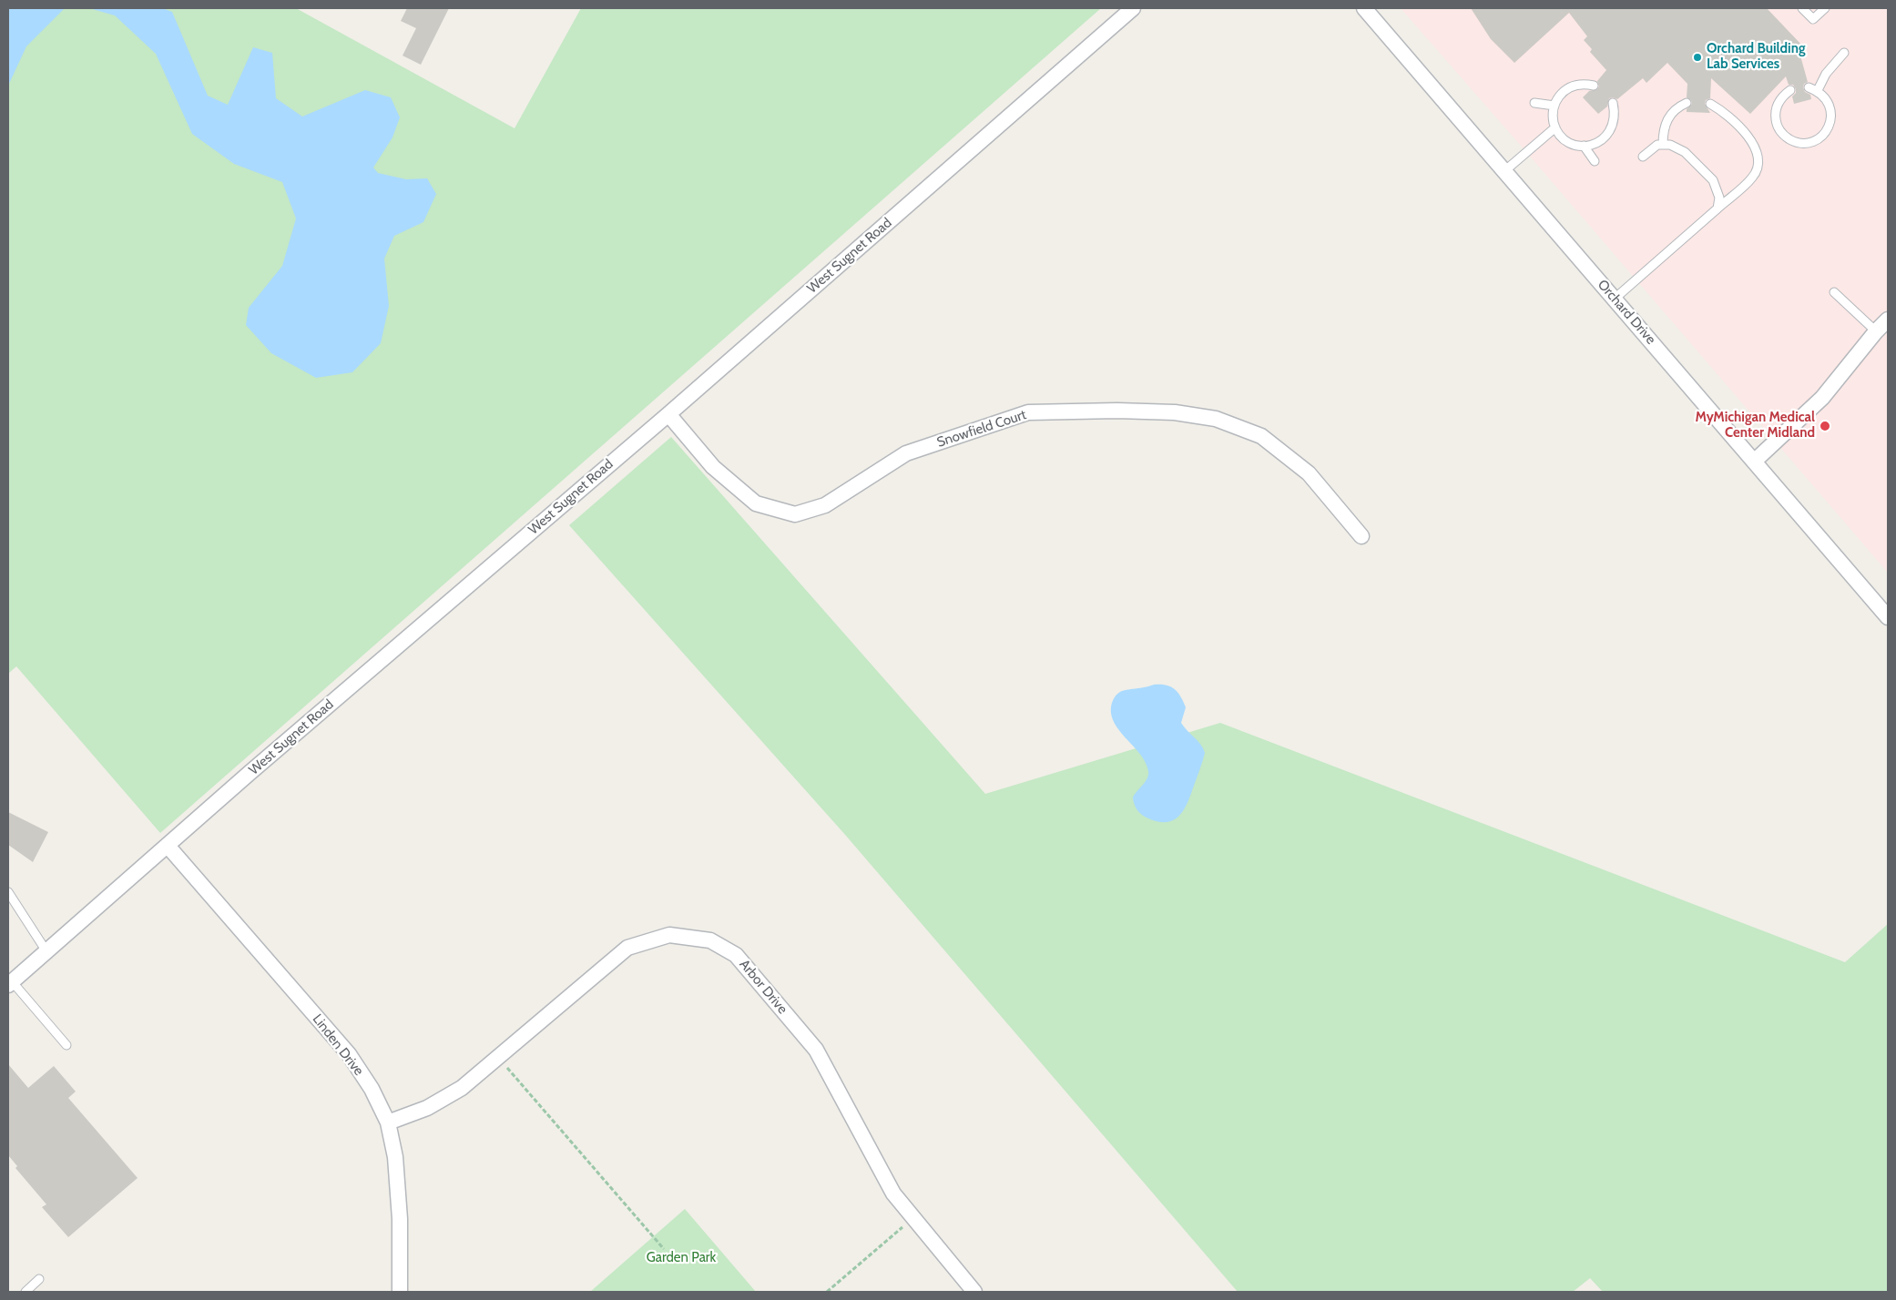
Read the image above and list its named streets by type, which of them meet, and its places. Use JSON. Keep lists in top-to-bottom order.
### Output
{
  "streets": {
    "street": [
      "West Sugnet Road",
      "Orchard Drive",
      "Snowfield Court",
      "Arbor Drive",
      "Linden Drive"
    ]
  },
  "crossings": [
    ["West Sugnet Road", "Snowfield Court"],
    ["West Sugnet Road", "Linden Drive"],
    ["Arbor Drive", "Linden Drive"]
  ],
  "parks": ["Garden Park"],
  "places": ["Orchard Building Lab Services", "MyMichigan Medical Center Midland"]
}
